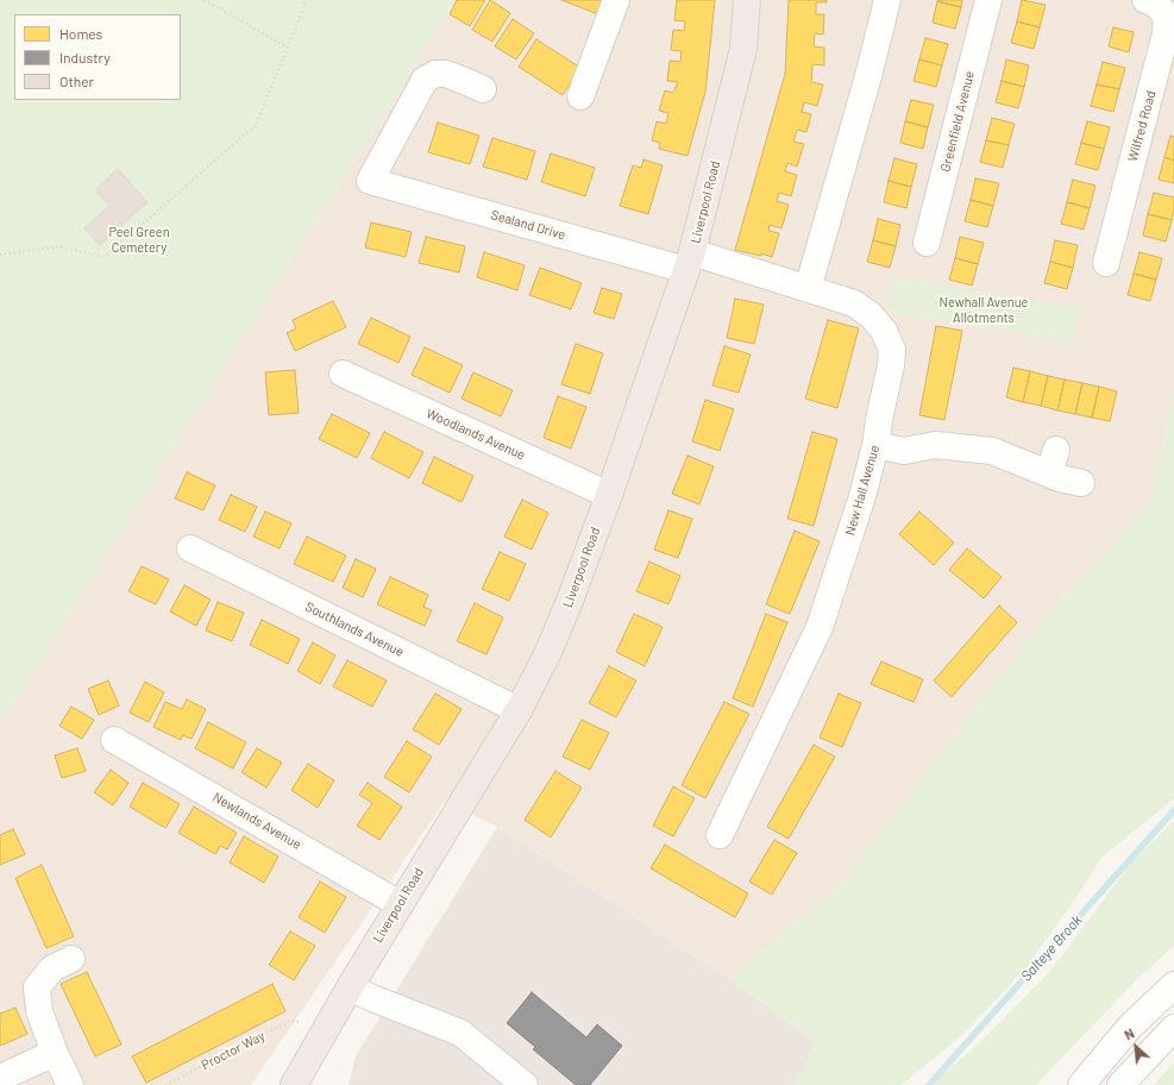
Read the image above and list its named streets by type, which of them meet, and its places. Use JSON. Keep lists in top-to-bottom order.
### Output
{
  "streets": {
    "highway": ["Liverpool Road"],
    "street": [
      "Greenfield Avenue",
      "Wilfred Road",
      "Sealand Drive",
      "Woodlands Avenue",
      "New Hall Avenue",
      "Southlands Avenue",
      "Newlands Avenue"
    ],
    "path": ["Proctor Way"]
  },
  "crossings": [
    ["Liverpool Road", "Sealand Drive"],
    ["Liverpool Road", "Woodlands Avenue"],
    ["Liverpool Road", "New Hall Avenue"],
    ["Liverpool Road", "Southlands Avenue"],
    ["Liverpool Road", "Newlands Avenue"],
    ["Sealand Drive", "New Hall Avenue"]
  ],
  "water": ["Salteye Brook"],
  "parks": ["Peel Green Cemetery", "Newhall Avenue Allotments"],
  "legend": ["Homes", "Industry", "Other"],
  "north": "top left"
}
